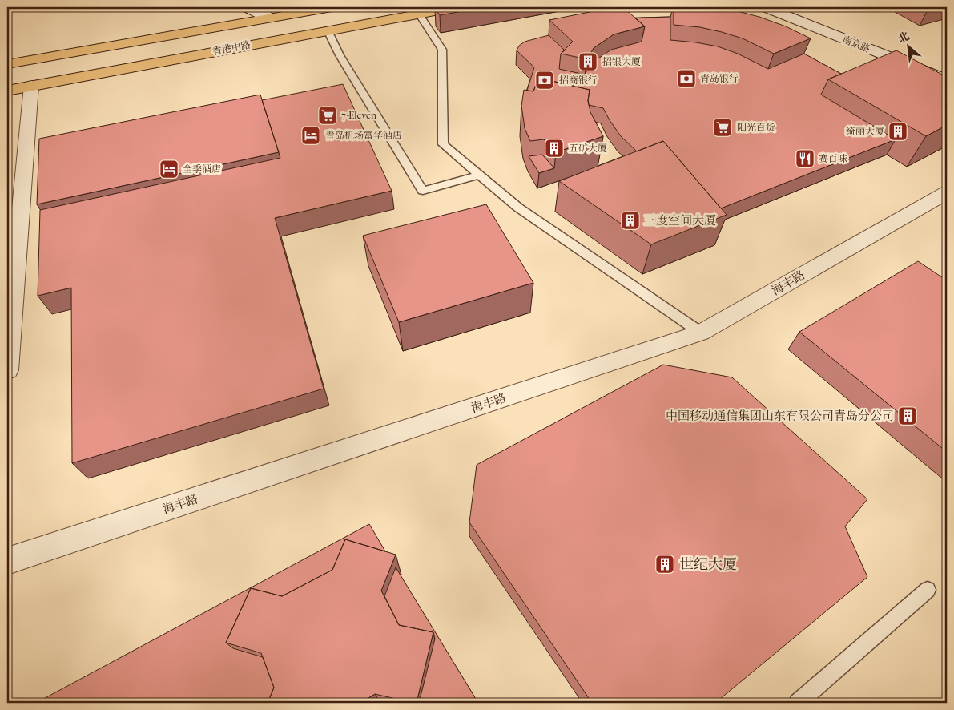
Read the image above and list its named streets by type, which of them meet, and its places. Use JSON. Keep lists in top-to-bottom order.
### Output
{
  "streets": {
    "main road": ["香港中路"],
    "street": ["南京路", "海丰路"]
  },
  "places": {
    "building": [
      "招银大厦",
      "绮丽大厦",
      "五矿大厦",
      "三度空间大厦",
      "中国移动通信集团山东有限公司青岛分公司",
      "世纪大厦"
    ],
    "bank": ["青岛银行", "招商银行"],
    "supermarket": ["7-Eleven", "阳光百货"],
    "hotel": ["青岛机场富华酒店", "全季酒店"],
    "restaurant": ["赛百味"]
  },
  "north": "top left"
}
